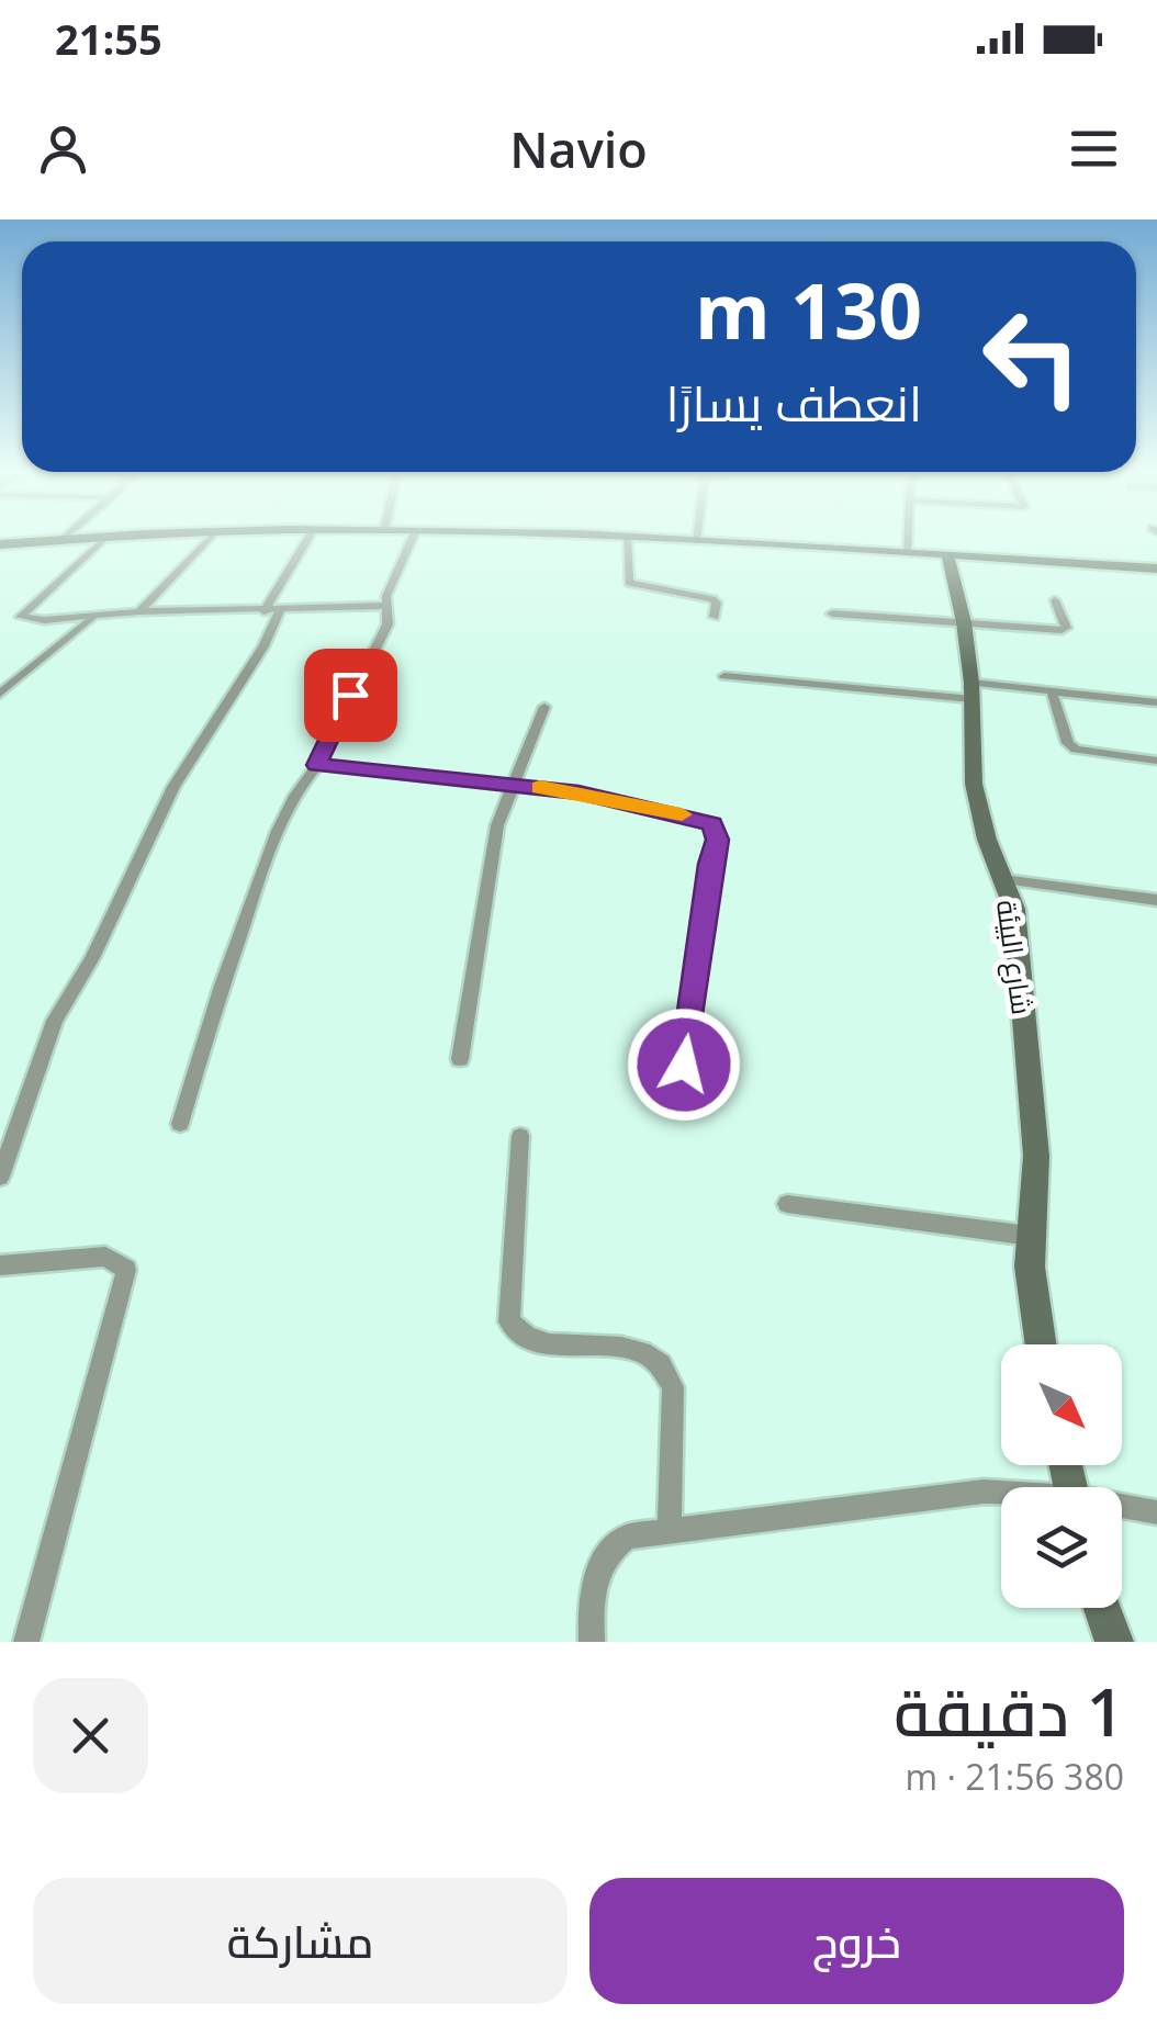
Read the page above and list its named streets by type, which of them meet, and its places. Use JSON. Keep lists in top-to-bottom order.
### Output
{
  "streets": {
    "main road": ["شارع البيئة"]
  },
  "north": "bottom right",
  "page": {
    "status": "21:55",
    "header": "Navio",
    "turn": ["130 m", "انعطف يسارًا"],
    "heading": ["1 دقيقة", "380 m · 21:56"],
    "buttons": ["خروج", "مشاركة"]
  }
}
